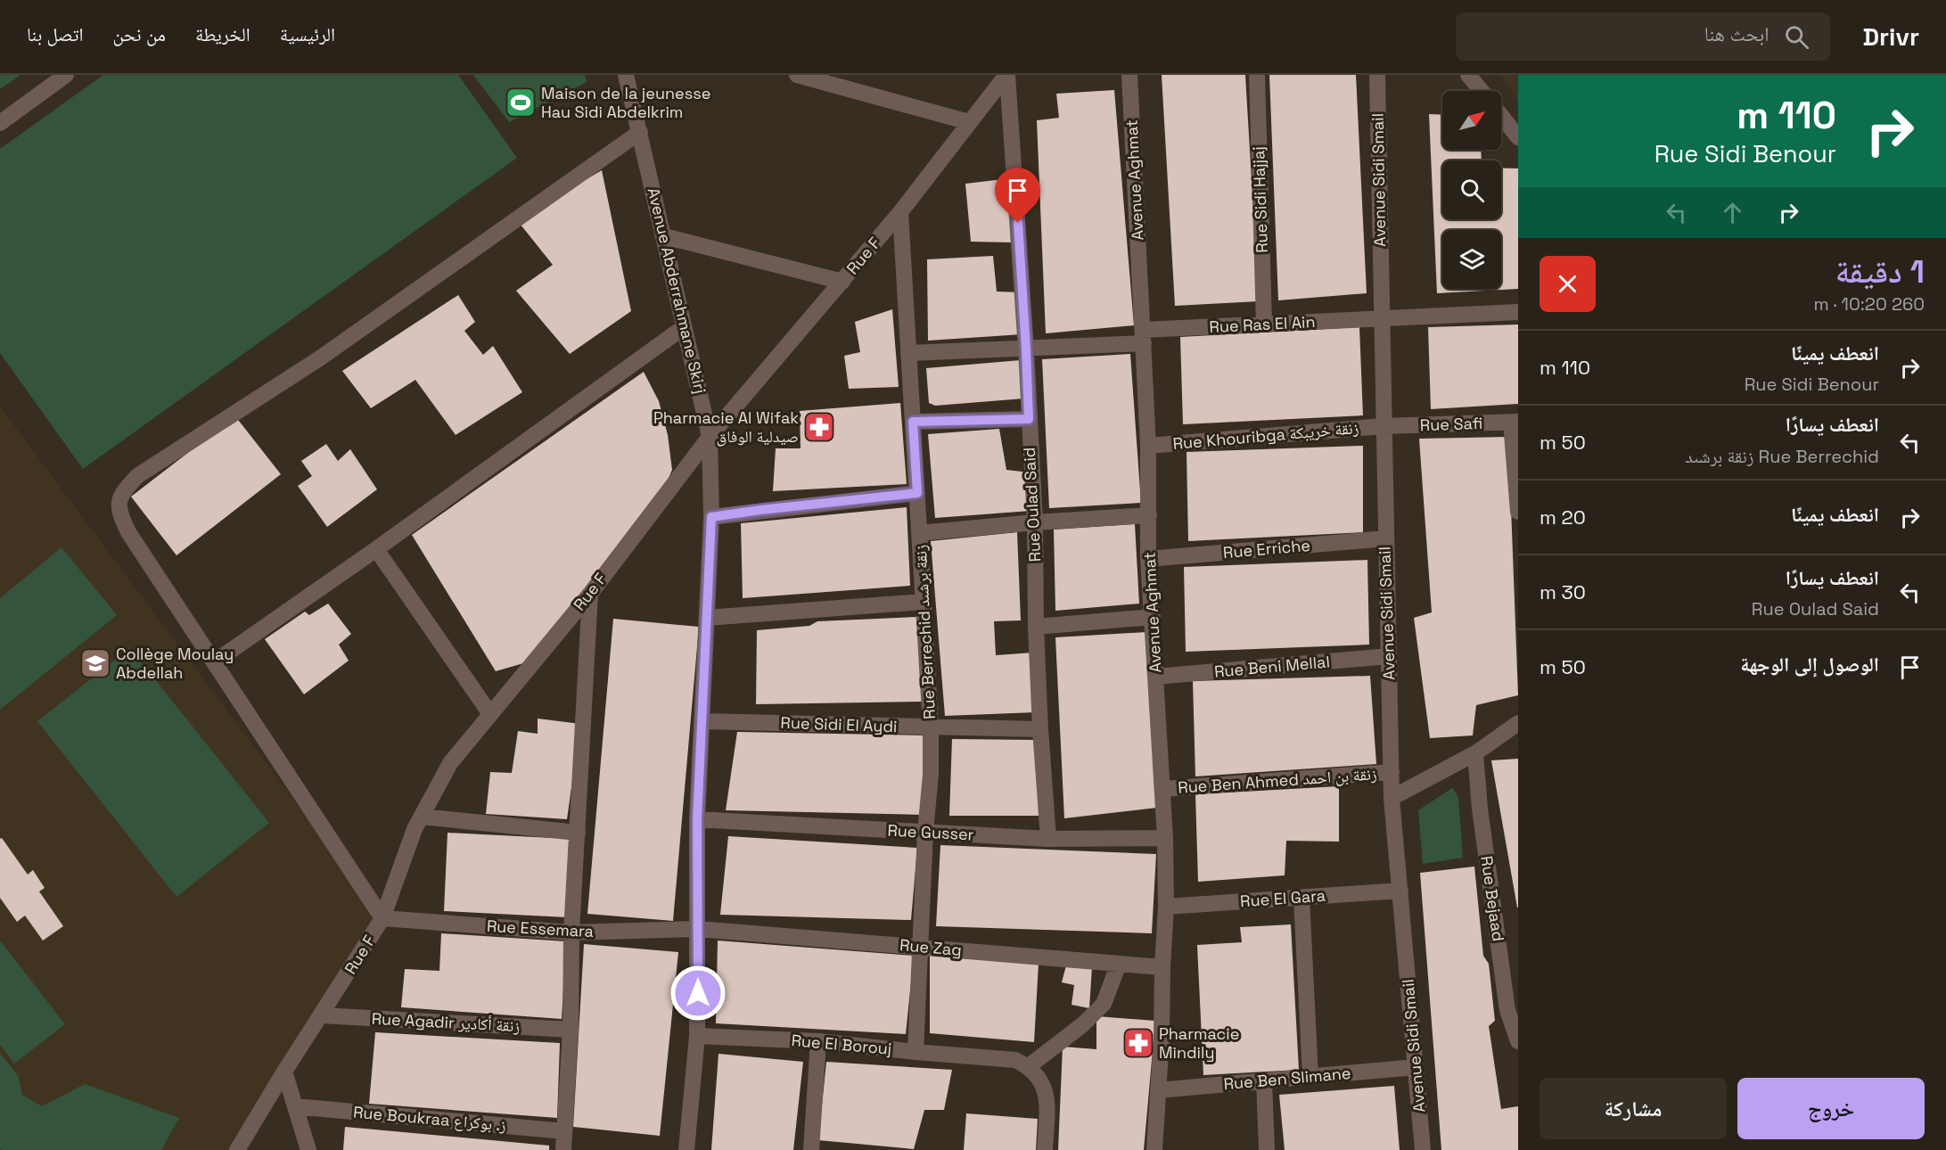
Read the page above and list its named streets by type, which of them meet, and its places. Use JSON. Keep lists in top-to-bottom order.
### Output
{
  "streets": {
    "street": [
      "Avenue Aghmat",
      "Avenue Sidi Smail",
      "Rue Sidi Hajjaj",
      "Rue F",
      "Avenue Abderrahmane Skirj",
      "Rue Ras El Ain",
      "Rue Safi",
      "Rue Khouribga زنقة خريبكة",
      "Rue Oulad Said",
      "Rue Erriche",
      "Rue Berrechid زنقة برشىد",
      "Rue Beni Mellal",
      "Rue Sidi El Aydi",
      "Rue Ben Ahmed زنقة بن احمد",
      "Rue Gusser",
      "Rue El Gara",
      "Rue Bejaad",
      "Rue Essemara",
      "Rue Zag",
      "Rue Agadir زنقة أكادير",
      "Rue El Borouj",
      "Rue Ben Slimane",
      "Rue Boukraa ز. بوكراع"
    ]
  },
  "crossings": [
    ["Avenue Aghmat", "Rue Ras El Ain"],
    ["Avenue Aghmat", "Rue Khouribga زنقة خريبكة"],
    ["Avenue Aghmat", "Rue Erriche"],
    ["Avenue Aghmat", "Rue Beni Mellal"],
    ["Avenue Aghmat", "Rue Ben Ahmed زنقة بن احمد"],
    ["Avenue Aghmat", "Rue Gusser"],
    ["Avenue Aghmat", "Rue El Gara"],
    ["Avenue Aghmat", "Rue Zag"],
    ["Avenue Aghmat", "Rue Ben Slimane"],
    ["Avenue Sidi Smail", "Rue Ras El Ain"],
    ["Avenue Sidi Smail", "Rue Safi"],
    ["Avenue Sidi Smail", "Rue Khouribga زنقة خريبكة"],
    ["Avenue Sidi Smail", "Rue Erriche"],
    ["Avenue Sidi Smail", "Rue Beni Mellal"],
    ["Avenue Sidi Smail", "Rue Ben Ahmed زنقة بن احمد"],
    ["Avenue Sidi Smail", "Rue El Gara"],
    ["Avenue Sidi Smail", "Rue Ben Slimane"],
    ["Rue Sidi Hajjaj", "Rue Ras El Ain"],
    ["Rue F", "Avenue Abderrahmane Skirj"],
    ["Rue F", "Rue Oulad Said"],
    ["Rue F", "Rue Berrechid زنقة برشىد"],
    ["Rue F", "Rue Essemara"],
    ["Rue F", "Rue Agadir زنقة أكادير"],
    ["Avenue Abderrahmane Skirj", "Rue Sidi El Aydi"],
    ["Avenue Abderrahmane Skirj", "Rue Gusser"],
    ["Avenue Abderrahmane Skirj", "Rue Essemara"],
    ["Avenue Abderrahmane Skirj", "Rue Zag"],
    ["Avenue Abderrahmane Skirj", "Rue El Borouj"],
    ["Rue Ras El Ain", "Rue Oulad Said"],
    ["Rue Ras El Ain", "Rue Berrechid زنقة برشىد"],
    ["Rue Safi", "Rue Khouribga زنقة خريبكة"],
    ["Rue Oulad Said", "Rue Sidi El Aydi"],
    ["Rue Oulad Said", "Rue Gusser"],
    ["Rue Berrechid زنقة برشىد", "Rue Sidi El Aydi"],
    ["Rue Berrechid زنقة برشىد", "Rue Gusser"],
    ["Rue Berrechid زنقة برشىد", "Rue Zag"],
    ["Rue Berrechid زنقة برشىد", "Rue El Borouj"],
    ["Rue Essemara", "Rue Zag"]
  ],
  "places": {
    "sports": ["Maison de la jeunesse Hau Sidi Abdelkrim"],
    "pharmacy": ["Pharmacie Al Wifak صيدلية الوفاق", "Pharmacie Mindily"],
    "school or university": ["Collège Moulay Abdellah"]
  },
  "north": "top right",
  "page": {
    "header": "Drivr",
    "search": "ابحث هنا",
    "nav": [
      "الرئيسية",
      "الخريطة",
      "من نحن",
      "اتصل بنا"
    ],
    "turn": ["110 m", "Rue Sidi Benour"],
    "heading": ["1 دقيقة", "260 m · 10:20"],
    "list": [
      {
        "name": "انعطف يمينًا",
        "note": "Rue Sidi Benour",
        "value": "110 m"
      },
      {
        "name": "انعطف يسارًا",
        "note": "Rue Berrechid زنقة برشىد",
        "value": "50 m"
      },
      {
        "name": "انعطف يمينًا",
        "value": "20 m"
      },
      {
        "name": "انعطف يسارًا",
        "note": "Rue Oulad Said",
        "value": "30 m"
      },
      {
        "name": "الوصول إلى الوجهة",
        "value": "50 m"
      }
    ],
    "buttons": ["خروج", "مشاركة"]
  }
}
